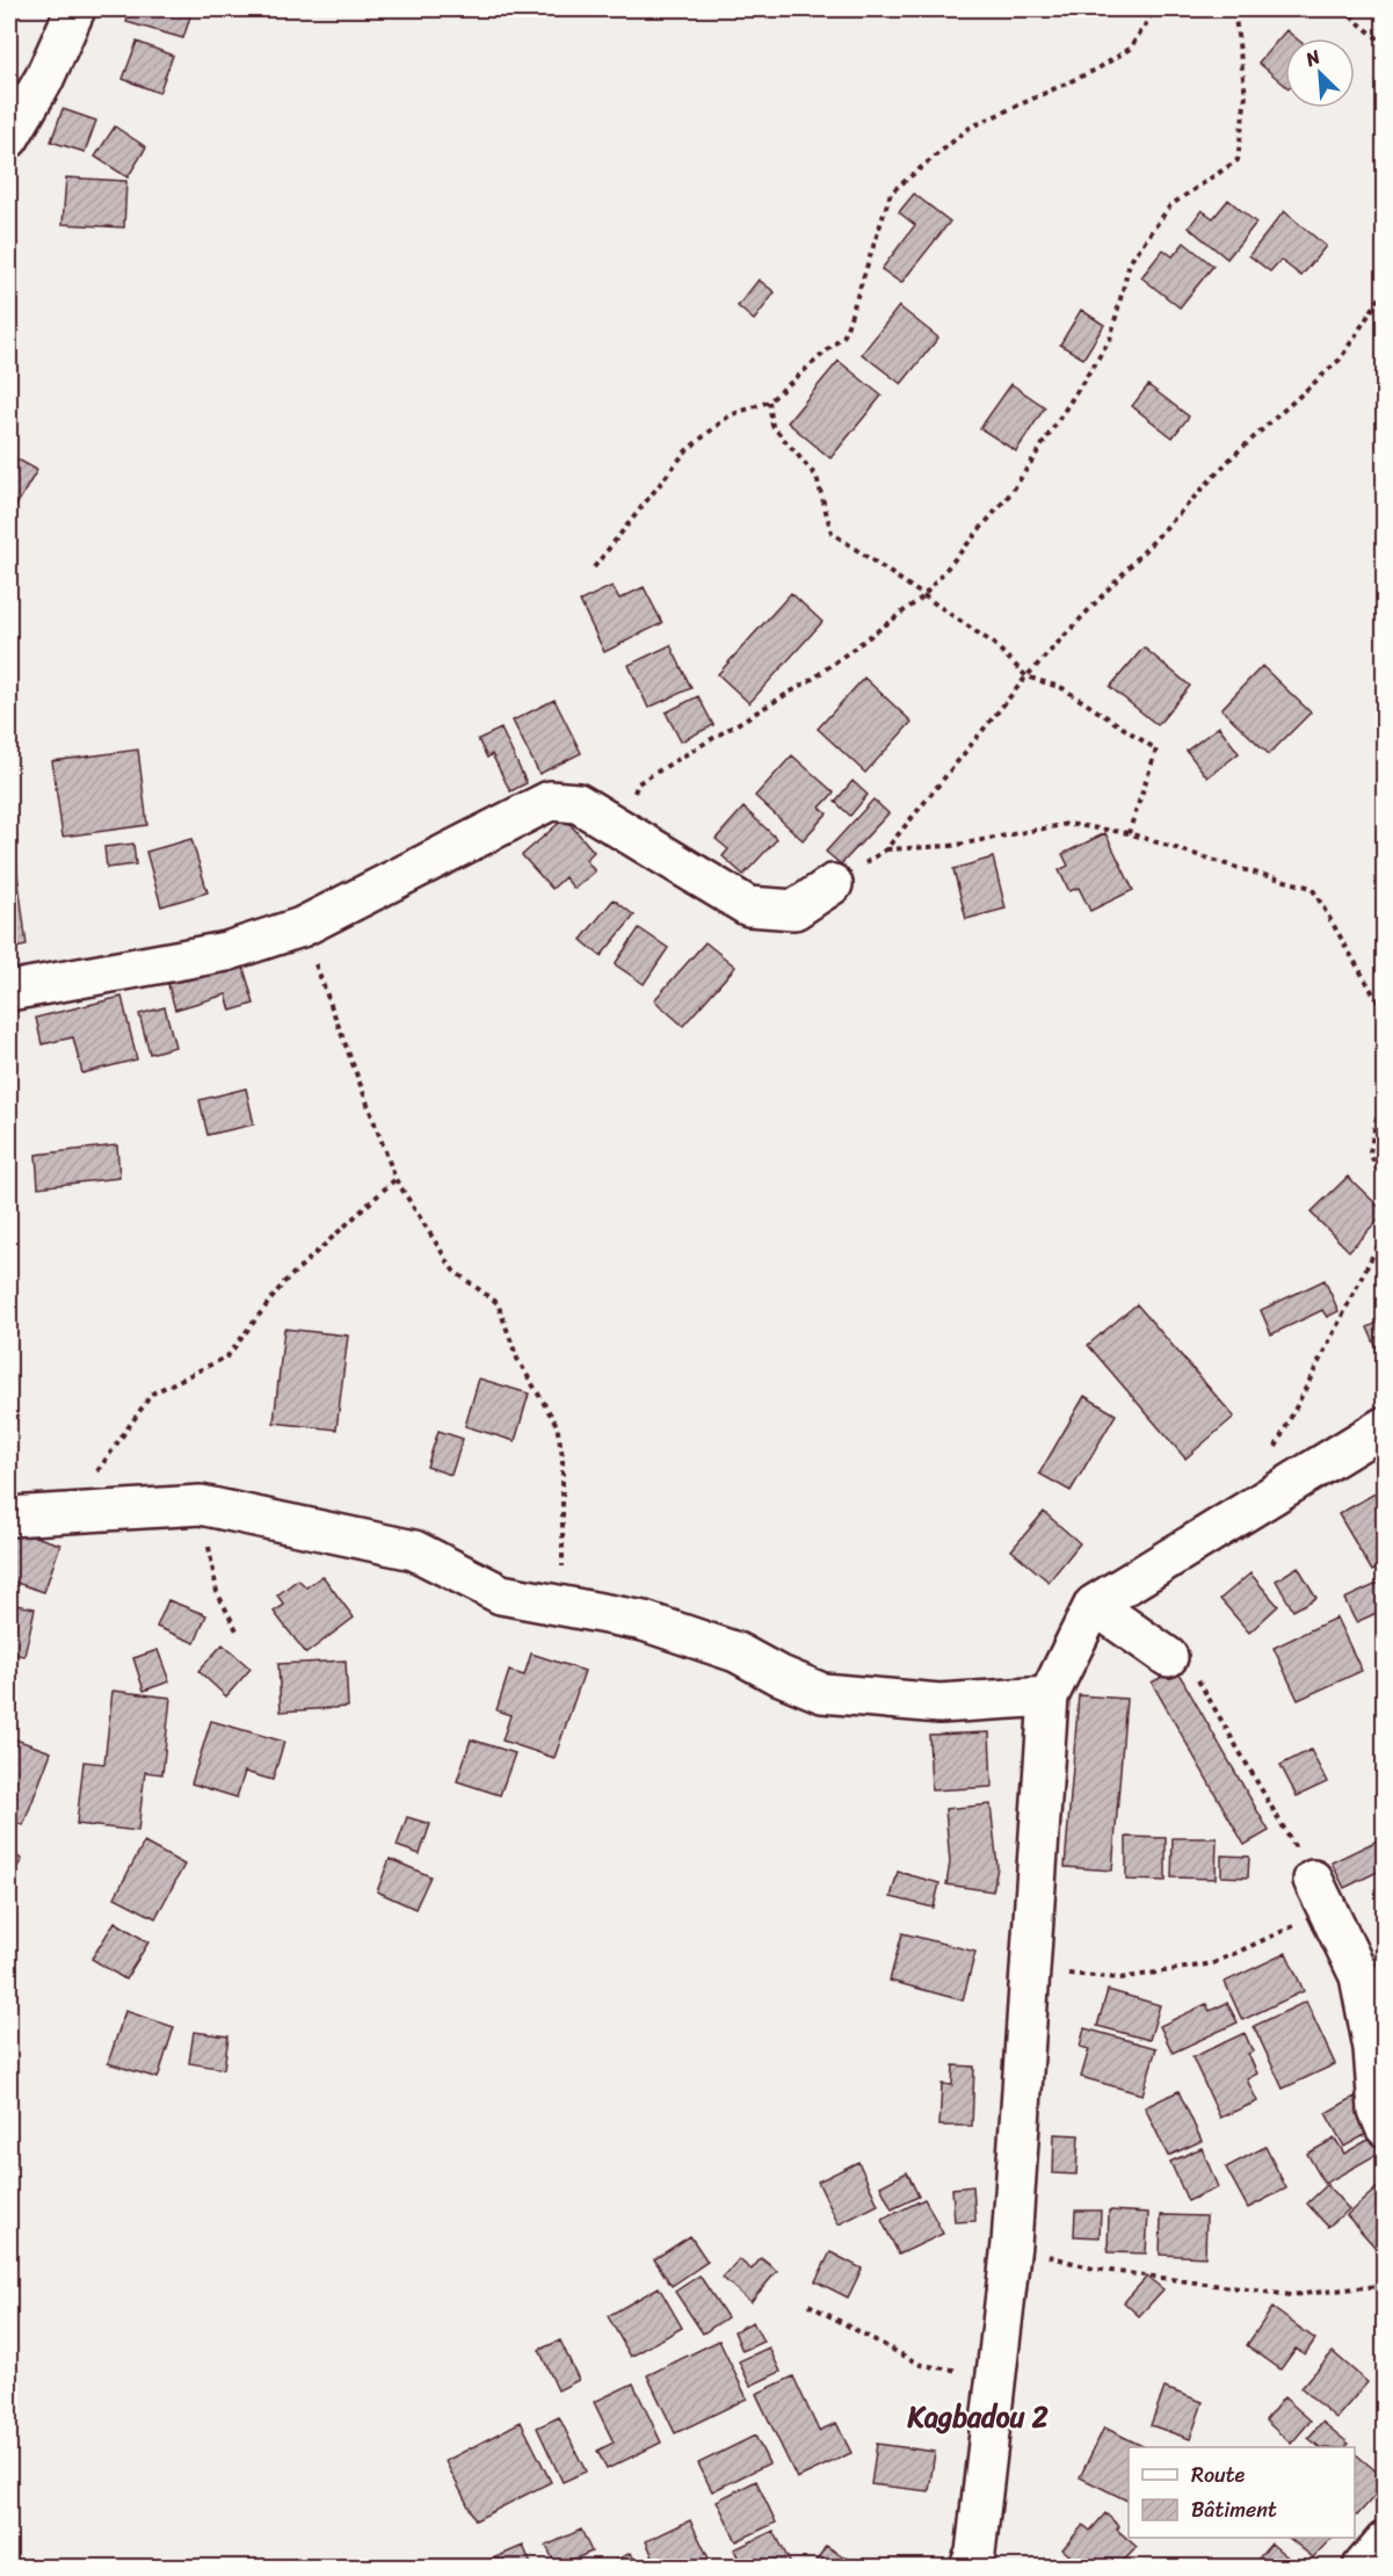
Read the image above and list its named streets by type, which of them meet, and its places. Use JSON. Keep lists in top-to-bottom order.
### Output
{
  "districts": ["Kagbadou 2"],
  "legend": ["Route", "Bâtiment"],
  "north": "top left"
}
